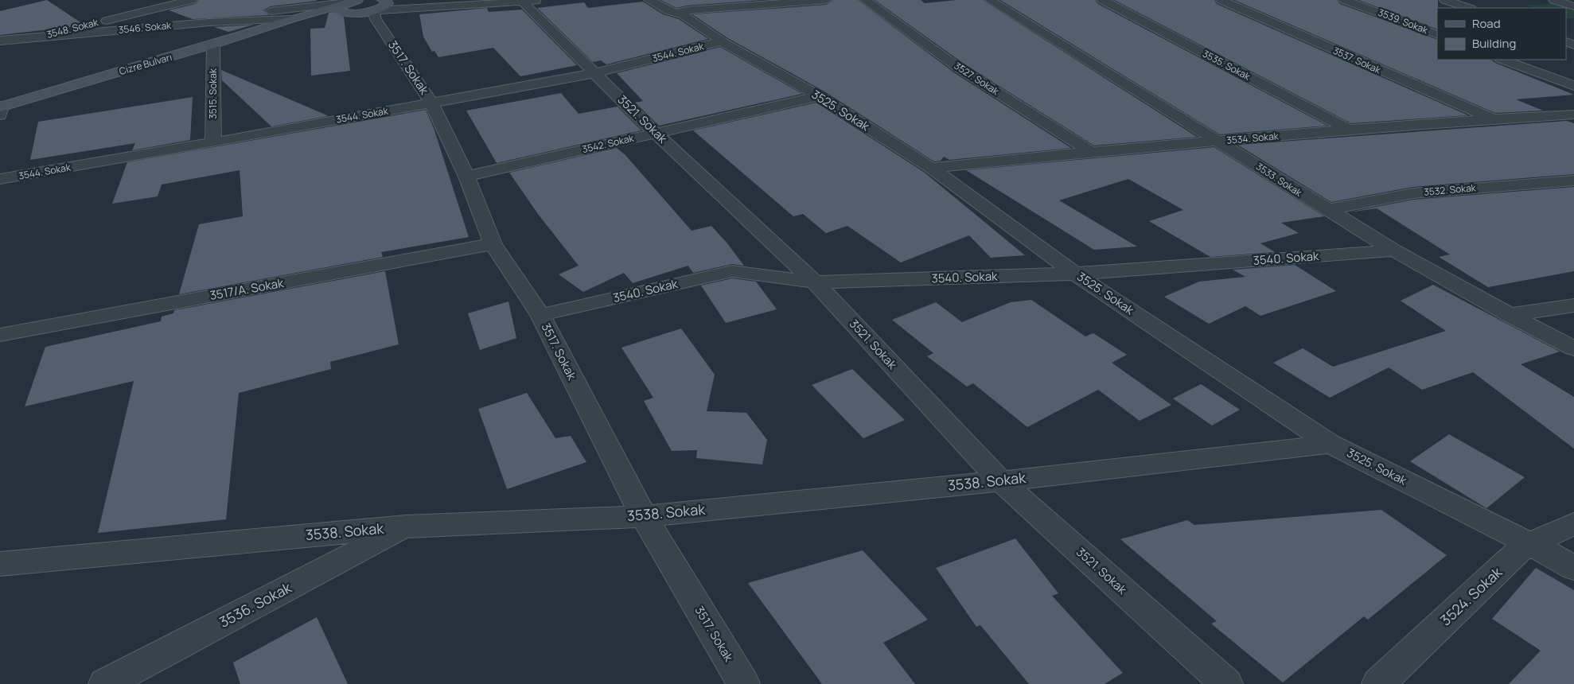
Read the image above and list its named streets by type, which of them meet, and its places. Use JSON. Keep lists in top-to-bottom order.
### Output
{
  "streets": {
    "main road": ["Cizre Bulvarı"],
    "street": [
      "3539. Sokak",
      "3546. Sokak",
      "3548. Sokak",
      "3544. Sokak",
      "3537. Sokak",
      "3535. Sokak",
      "3517. Sokak",
      "3527. Sokak",
      "3515. Sokak",
      "3525. Sokak",
      "3521. Sokak",
      "3534. Sokak",
      "3542. Sokak",
      "3533. Sokak",
      "3532. Sokak",
      "3540. Sokak",
      "3517/A. Sokak",
      "3538. Sokak",
      "3524. Sokak",
      "3536. Sokak"
    ]
  },
  "crossings": [
    ["3546. Sokak", "3548. Sokak"],
    ["3546. Sokak", "Cizre Bulvarı"],
    ["3544. Sokak", "3517. Sokak"],
    ["3544. Sokak", "3515. Sokak"],
    ["3544. Sokak", "3525. Sokak"],
    ["3544. Sokak", "3521. Sokak"],
    ["3537. Sokak", "3534. Sokak"],
    ["Cizre Bulvarı", "3515. Sokak"],
    ["3535. Sokak", "3534. Sokak"],
    ["3517. Sokak", "3542. Sokak"],
    ["3517. Sokak", "3540. Sokak"],
    ["3517. Sokak", "3517/A. Sokak"],
    ["3517. Sokak", "3538. Sokak"],
    ["3527. Sokak", "3534. Sokak"],
    ["3525. Sokak", "3534. Sokak"],
    ["3525. Sokak", "3542. Sokak"],
    ["3525. Sokak", "3540. Sokak"],
    ["3525. Sokak", "3538. Sokak"],
    ["3525. Sokak", "3524. Sokak"],
    ["3521. Sokak", "3542. Sokak"],
    ["3521. Sokak", "3540. Sokak"],
    ["3521. Sokak", "3538. Sokak"],
    ["3534. Sokak", "3533. Sokak"],
    ["3533. Sokak", "3532. Sokak"],
    ["3533. Sokak", "3540. Sokak"],
    ["3538. Sokak", "3536. Sokak"]
  ],
  "legend": ["Road", "Building"]
}
